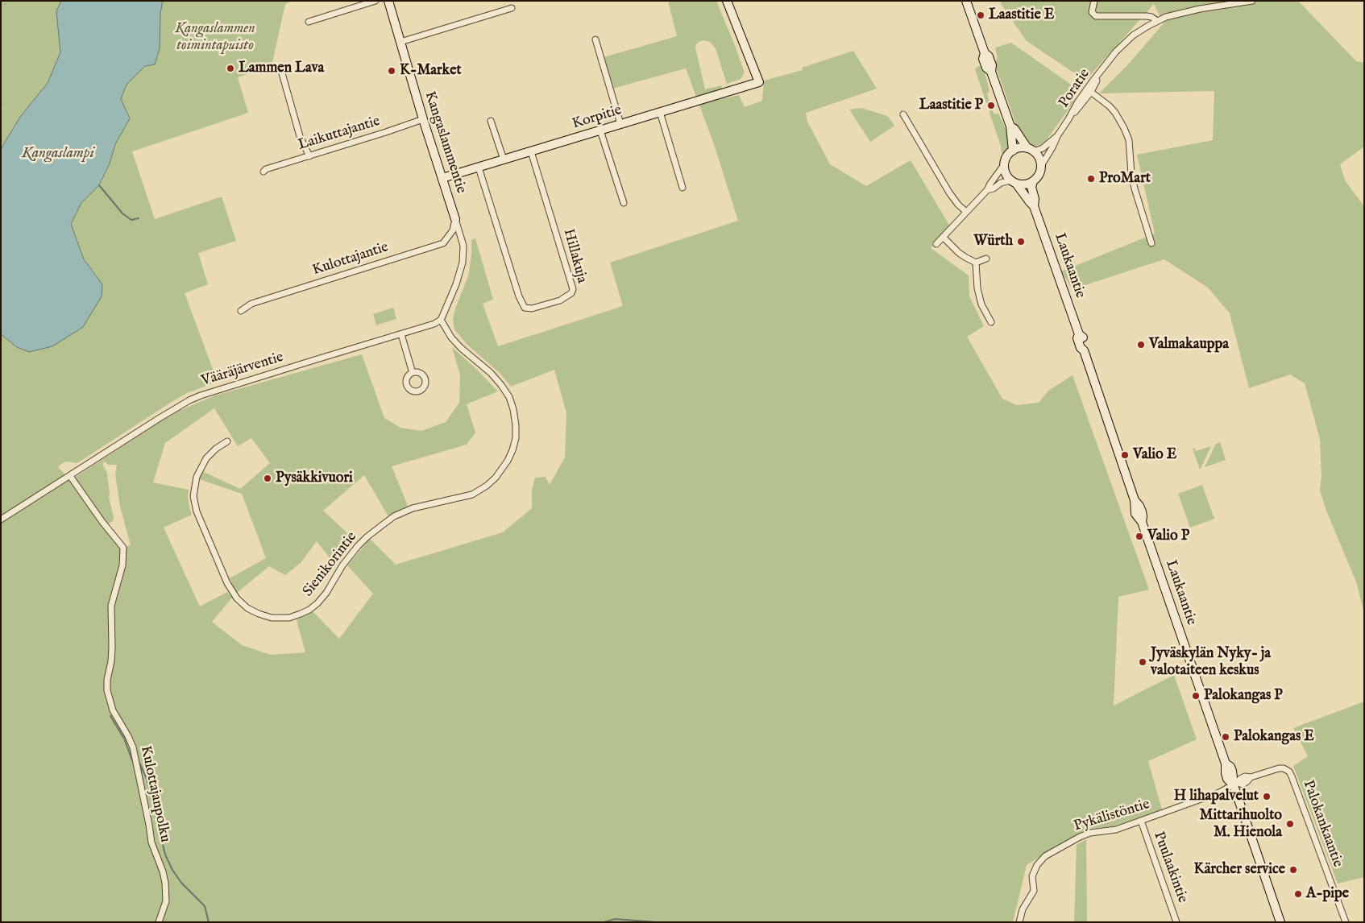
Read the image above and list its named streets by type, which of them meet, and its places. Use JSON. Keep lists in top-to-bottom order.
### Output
{
  "streets": {
    "main road": ["Korpitie", "Kangaslammentie", "Laukaantie"],
    "street": [
      "Poratie",
      "Laikuttajantie",
      "Hillakuja",
      "Kulottajantie",
      "Vääräjärventie",
      "Sienikorintie",
      "Kulottajanpolku",
      "Pykälistöntie",
      "Palokankaantie",
      "Puulaakintie"
    ]
  },
  "crossings": [
    ["Poratie", "Laukaantie"],
    ["Korpitie", "Kangaslammentie"],
    ["Korpitie", "Hillakuja"],
    ["Laikuttajantie", "Kangaslammentie"],
    ["Kangaslammentie", "Kulottajantie"],
    ["Kangaslammentie", "Vääräjärventie"],
    ["Kangaslammentie", "Sienikorintie"],
    ["Laukaantie", "Pykälistöntie"],
    ["Laukaantie", "Palokankaantie"],
    ["Vääräjärventie", "Sienikorintie"],
    ["Vääräjärventie", "Kulottajanpolku"],
    ["Pykälistöntie", "Palokankaantie"],
    ["Pykälistöntie", "Puulaakintie"]
  ],
  "water": ["Kangaslampi"],
  "parks": ["Kangaslammen toimintapuisto"],
  "places": [
    "Laastitie E",
    "Lammen Lava",
    "K-Market",
    "Laastitie P",
    "ProMart",
    "Würth",
    "Valmakauppa",
    "Valio E",
    "Pysäkkivuori",
    "Valio P",
    "Jyväskylän Nyky- ja valotaiteen keskus",
    "Palokangas P",
    "Palokangas E",
    "H lihapalvelut",
    "Mittarihuolto M. Hienola",
    "Kärcher service",
    "A-pipe"
  ]
}
